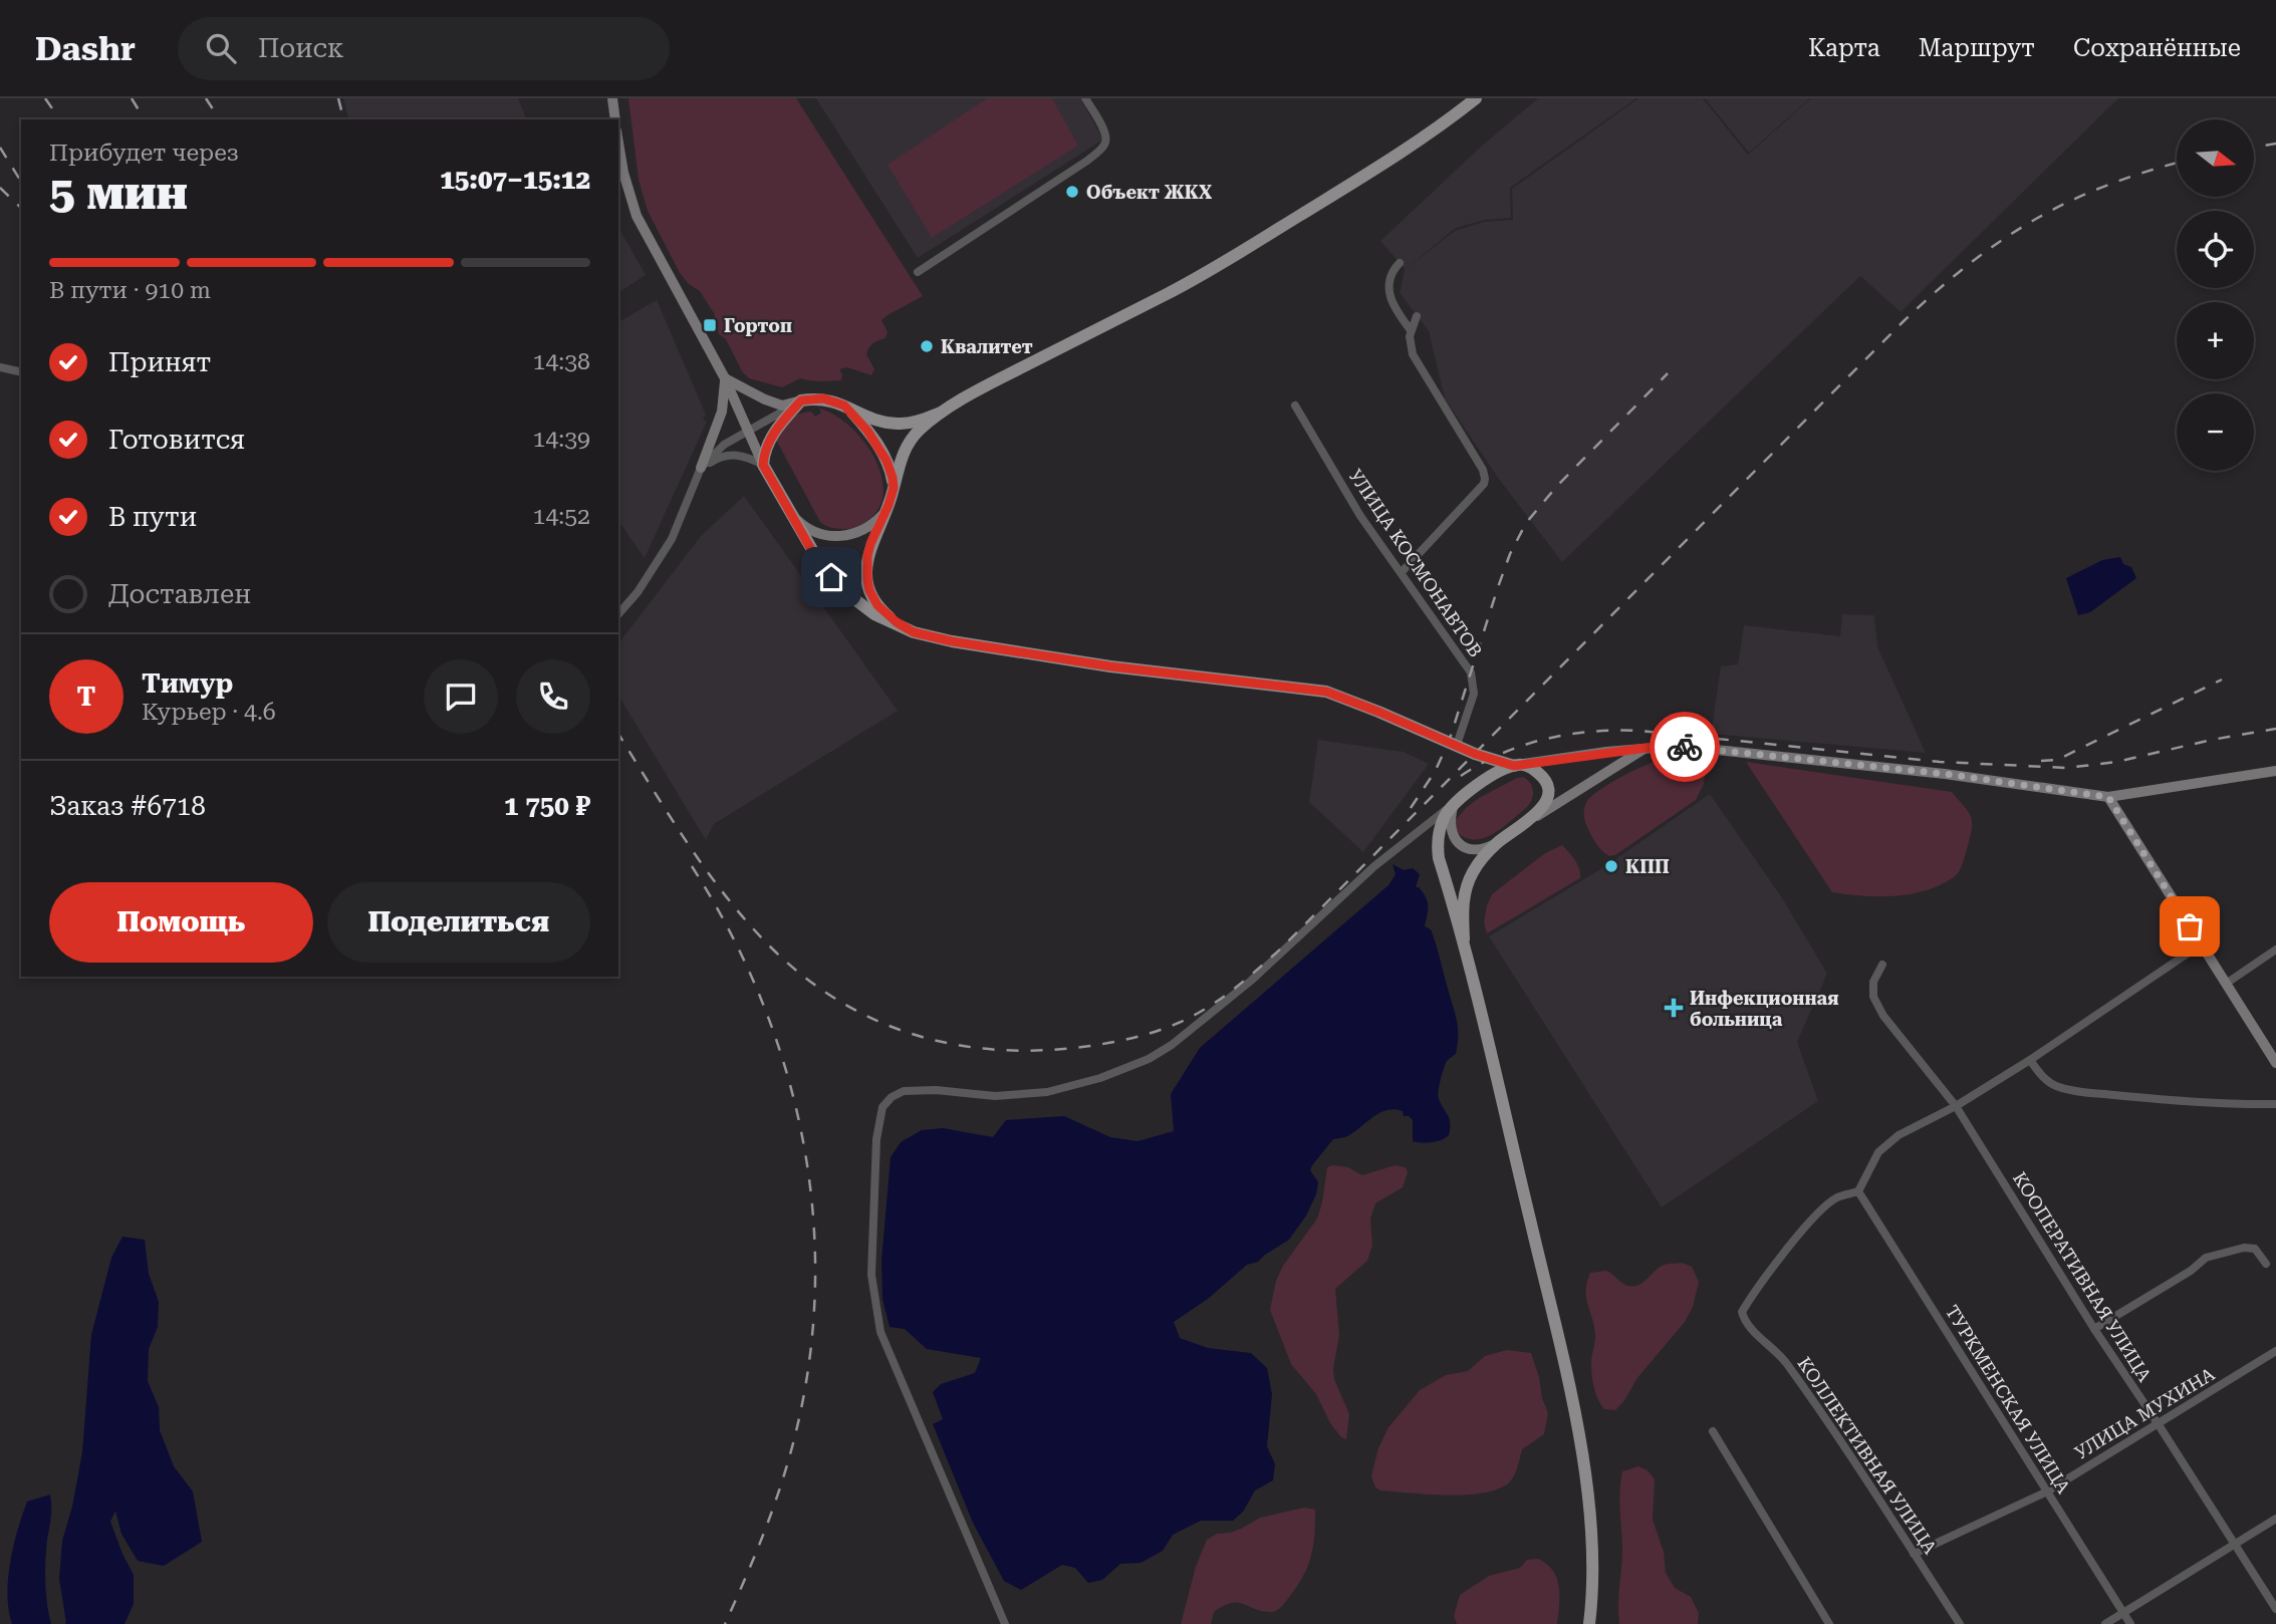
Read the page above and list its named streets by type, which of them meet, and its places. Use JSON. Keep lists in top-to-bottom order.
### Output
{
  "streets": {
    "street": [
      "УЛИЦА КОСМОНАВТОВ",
      "КООПЕРАТИВНАЯ УЛИЦА",
      "ТУРКМЕНСКАЯ УЛИЦА",
      "УЛИЦА МУХИНА",
      "КОЛЛЕКТИВНАЯ УЛИЦА"
    ]
  },
  "crossings": [
    ["КООПЕРАТИВНАЯ УЛИЦА", "УЛИЦА МУХИНА"],
    ["ТУРКМЕНСКАЯ УЛИЦА", "УЛИЦА МУХИНА"],
    ["ТУРКМЕНСКАЯ УЛИЦА", "КОЛЛЕКТИВНАЯ УЛИЦА"],
    ["УЛИЦА МУХИНА", "КОЛЛЕКТИВНАЯ УЛИЦА"]
  ],
  "places": {
    "other": ["Объект ЖКХ", "Квалитет", "КПП"],
    "transit": ["Гортоп"],
    "health": ["Инфекционная больница"]
  },
  "north": "right",
  "page": {
    "header": "Dashr",
    "search": "Поиск",
    "nav": ["Карта", "Маршрут", "Сохранённые"],
    "map_buttons": ["+", "−"],
    "heading": ["5 мин", "Прибудет через", "15:07–15:12"],
    "panel": [
      "Тимур",
      "Курьер · 4.6",
      "Заказ #6718",
      "1 750 ₽"
    ],
    "bar": "В пути · 910 m",
    "list": [
      ["Принят", "14:38"],
      ["Готовится", "14:39"],
      ["В пути", "14:52"],
      "Доставлен"
    ],
    "round": "Т",
    "buttons": ["Помощь", "Поделиться"]
  }
}
